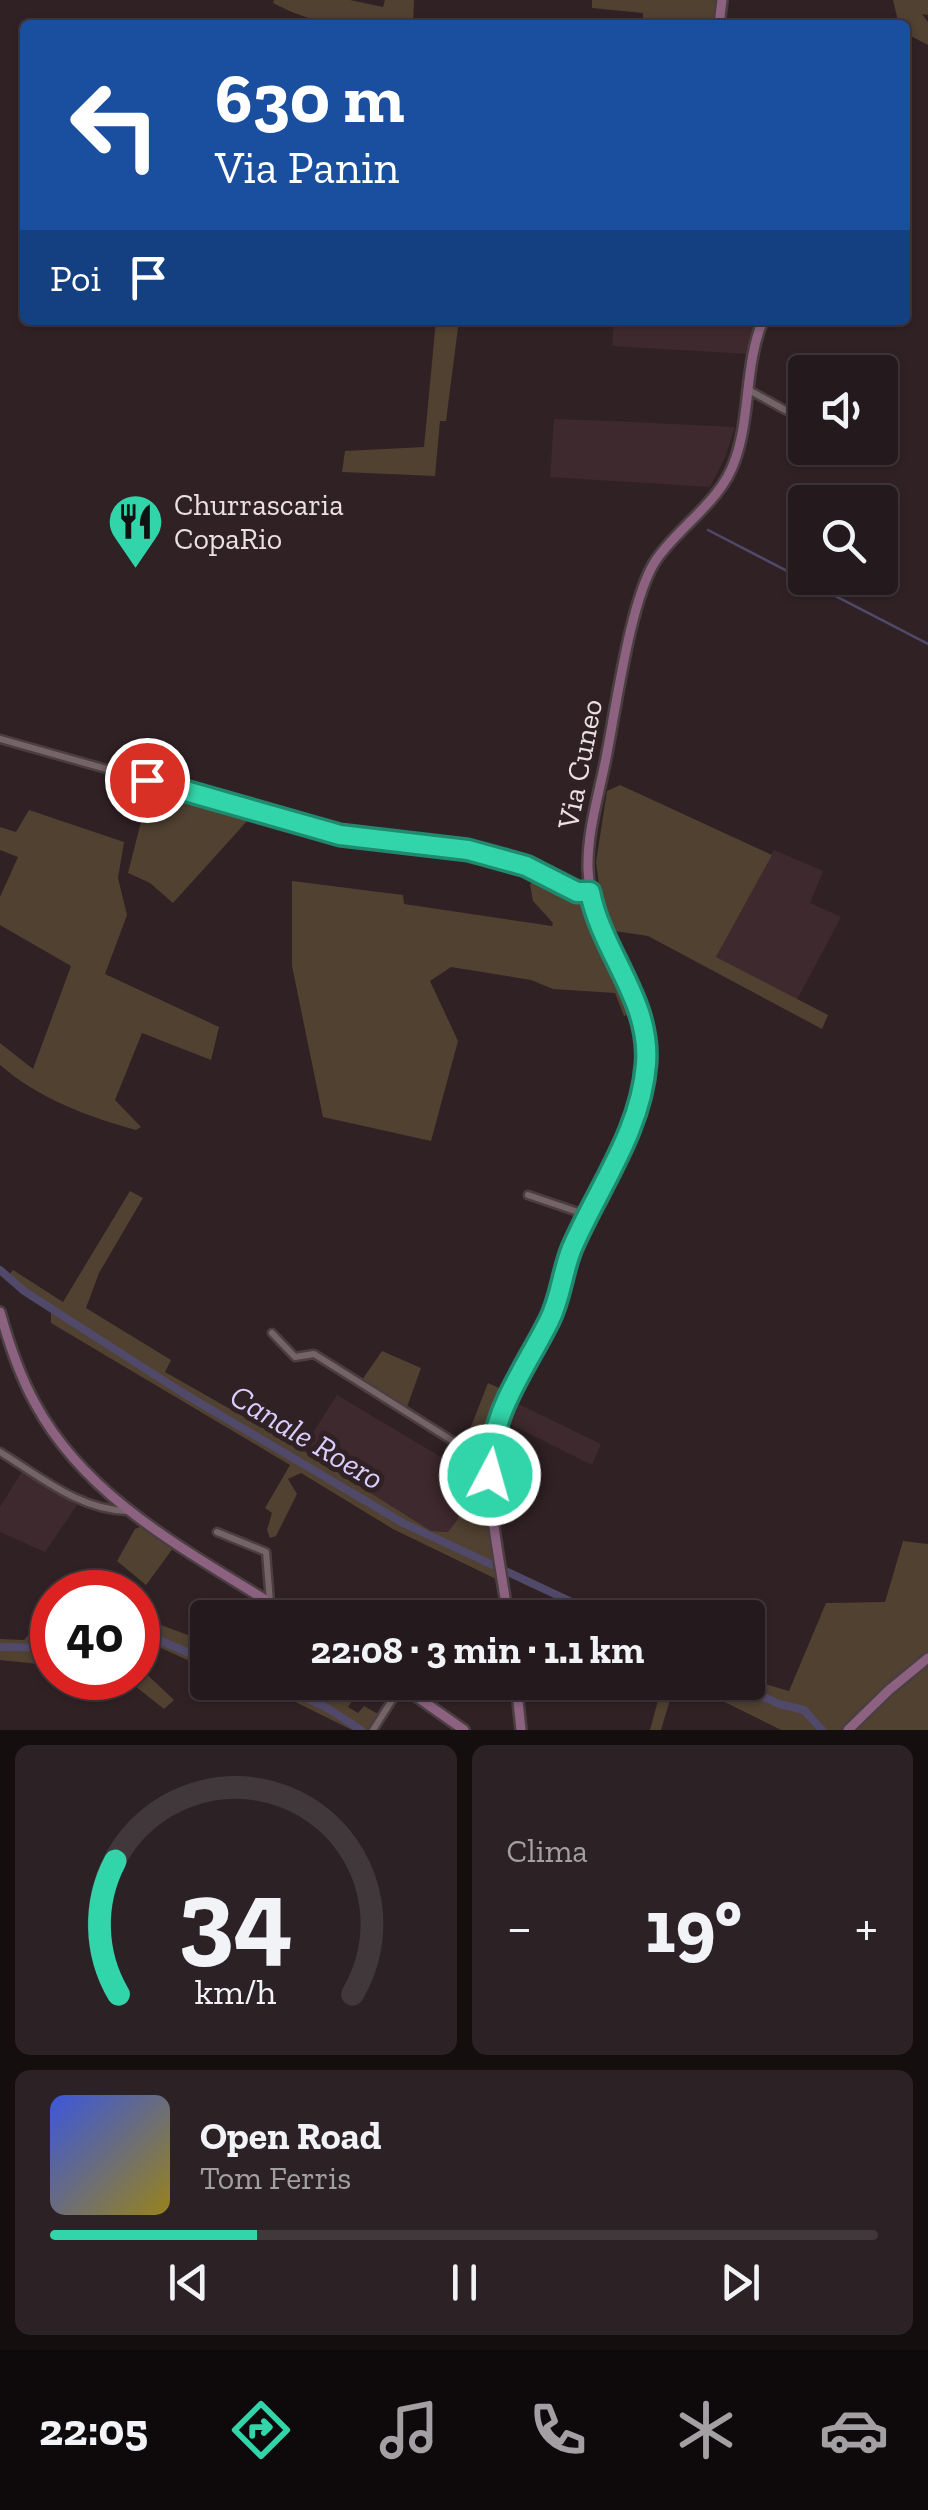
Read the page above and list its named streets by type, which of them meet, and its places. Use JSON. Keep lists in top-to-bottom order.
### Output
{
  "streets": {
    "street": ["Via Cuneo"]
  },
  "water": ["Canale Roero"],
  "places": {
    "restaurant": ["Churrascaria CopaRio"]
  },
  "page": {
    "turn": ["630 m", "Via Panin"],
    "then": "Poi",
    "limit": "40",
    "trip": "22:08 · 3 min · 1.1 km",
    "tile": "Clima",
    "heat": ["−", "19°", "+"],
    "song": ["Open Road", "Tom Ferris"],
    "tabs": "22:05",
    "gauge": ["34", "km/h"]
  }
}
